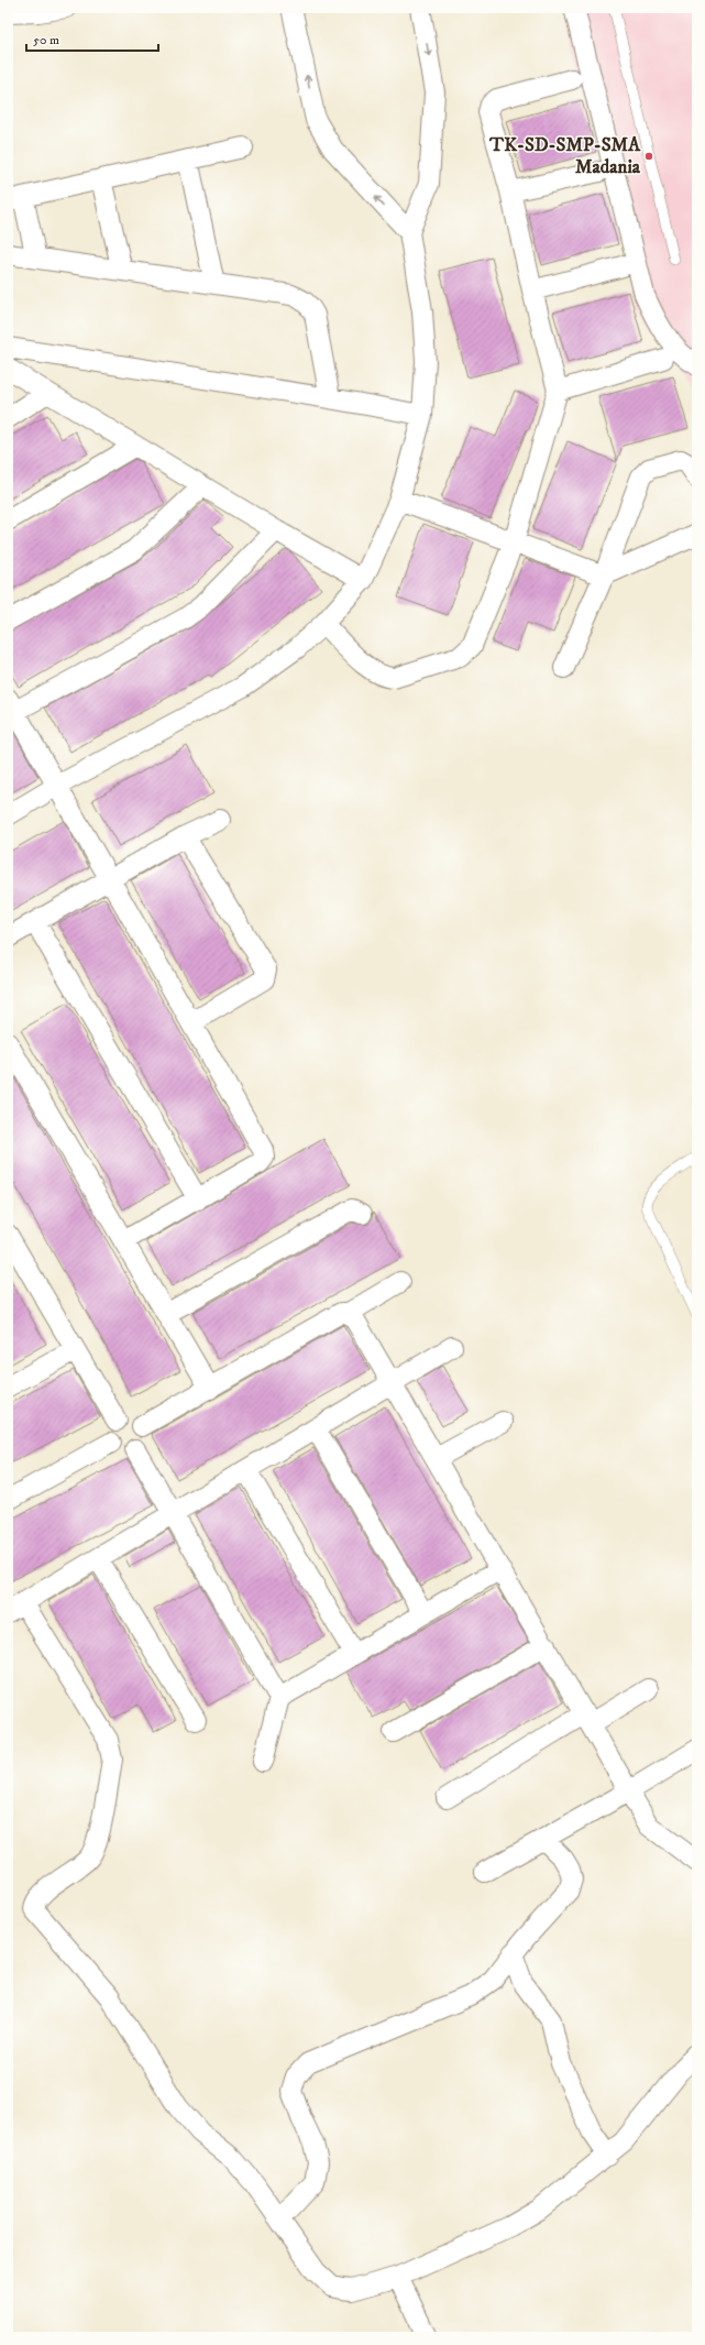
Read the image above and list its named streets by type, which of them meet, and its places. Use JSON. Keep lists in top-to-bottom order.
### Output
{
  "places": ["TK-SD-SMP-SMA Madania"],
  "scale_bar": "50 m"
}
